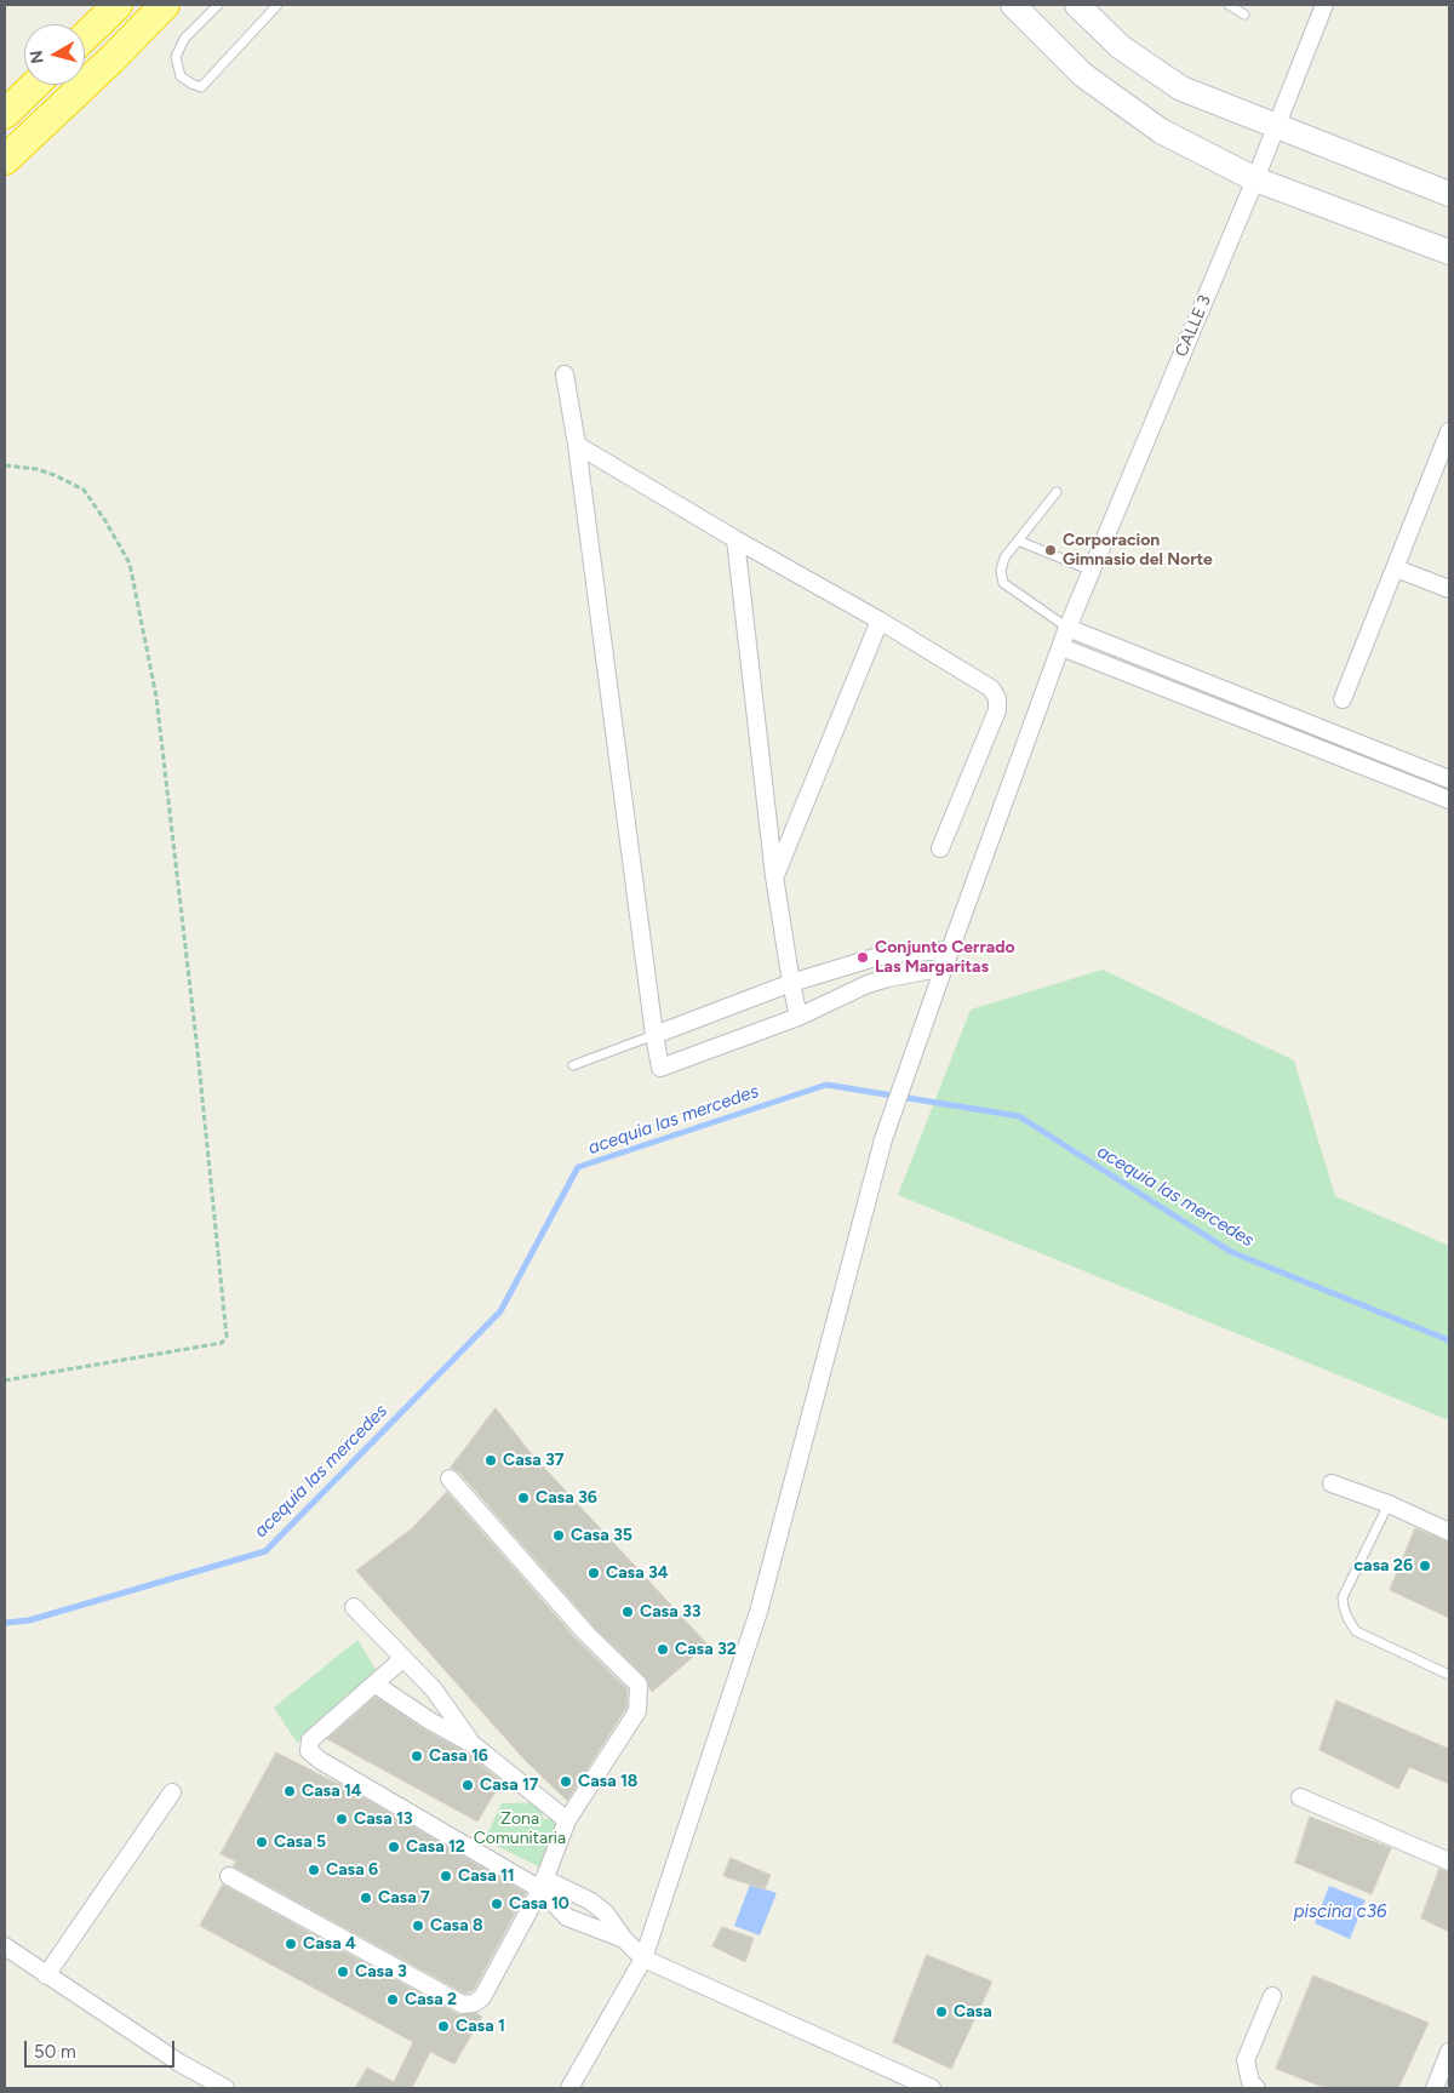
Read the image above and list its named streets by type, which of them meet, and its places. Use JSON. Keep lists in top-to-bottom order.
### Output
{
  "streets": {
    "street": ["CALLE 3"]
  },
  "water": ["acequia las mercedes", "piscina c36"],
  "parks": ["Zona Comunitaria"],
  "places": [
    "Corporacion Gimnasio del Norte",
    "Conjunto Cerrado Las Margaritas",
    "Casa 37",
    "Casa 36",
    "Casa 35",
    "casa 26",
    "Casa 34",
    "Casa 33",
    "Casa 32",
    "Casa 16",
    "Casa 18",
    "Casa 17",
    "Casa 14",
    "Casa 13",
    "Casa 5",
    "Casa 12",
    "Casa 6",
    "Casa 11",
    "Casa 7",
    "Casa 10",
    "Casa 8",
    "Casa 4",
    "Casa 3",
    "Casa 2",
    "Casa",
    "Casa 1"
  ],
  "scale_bar": "50 m",
  "north": "left"
}
